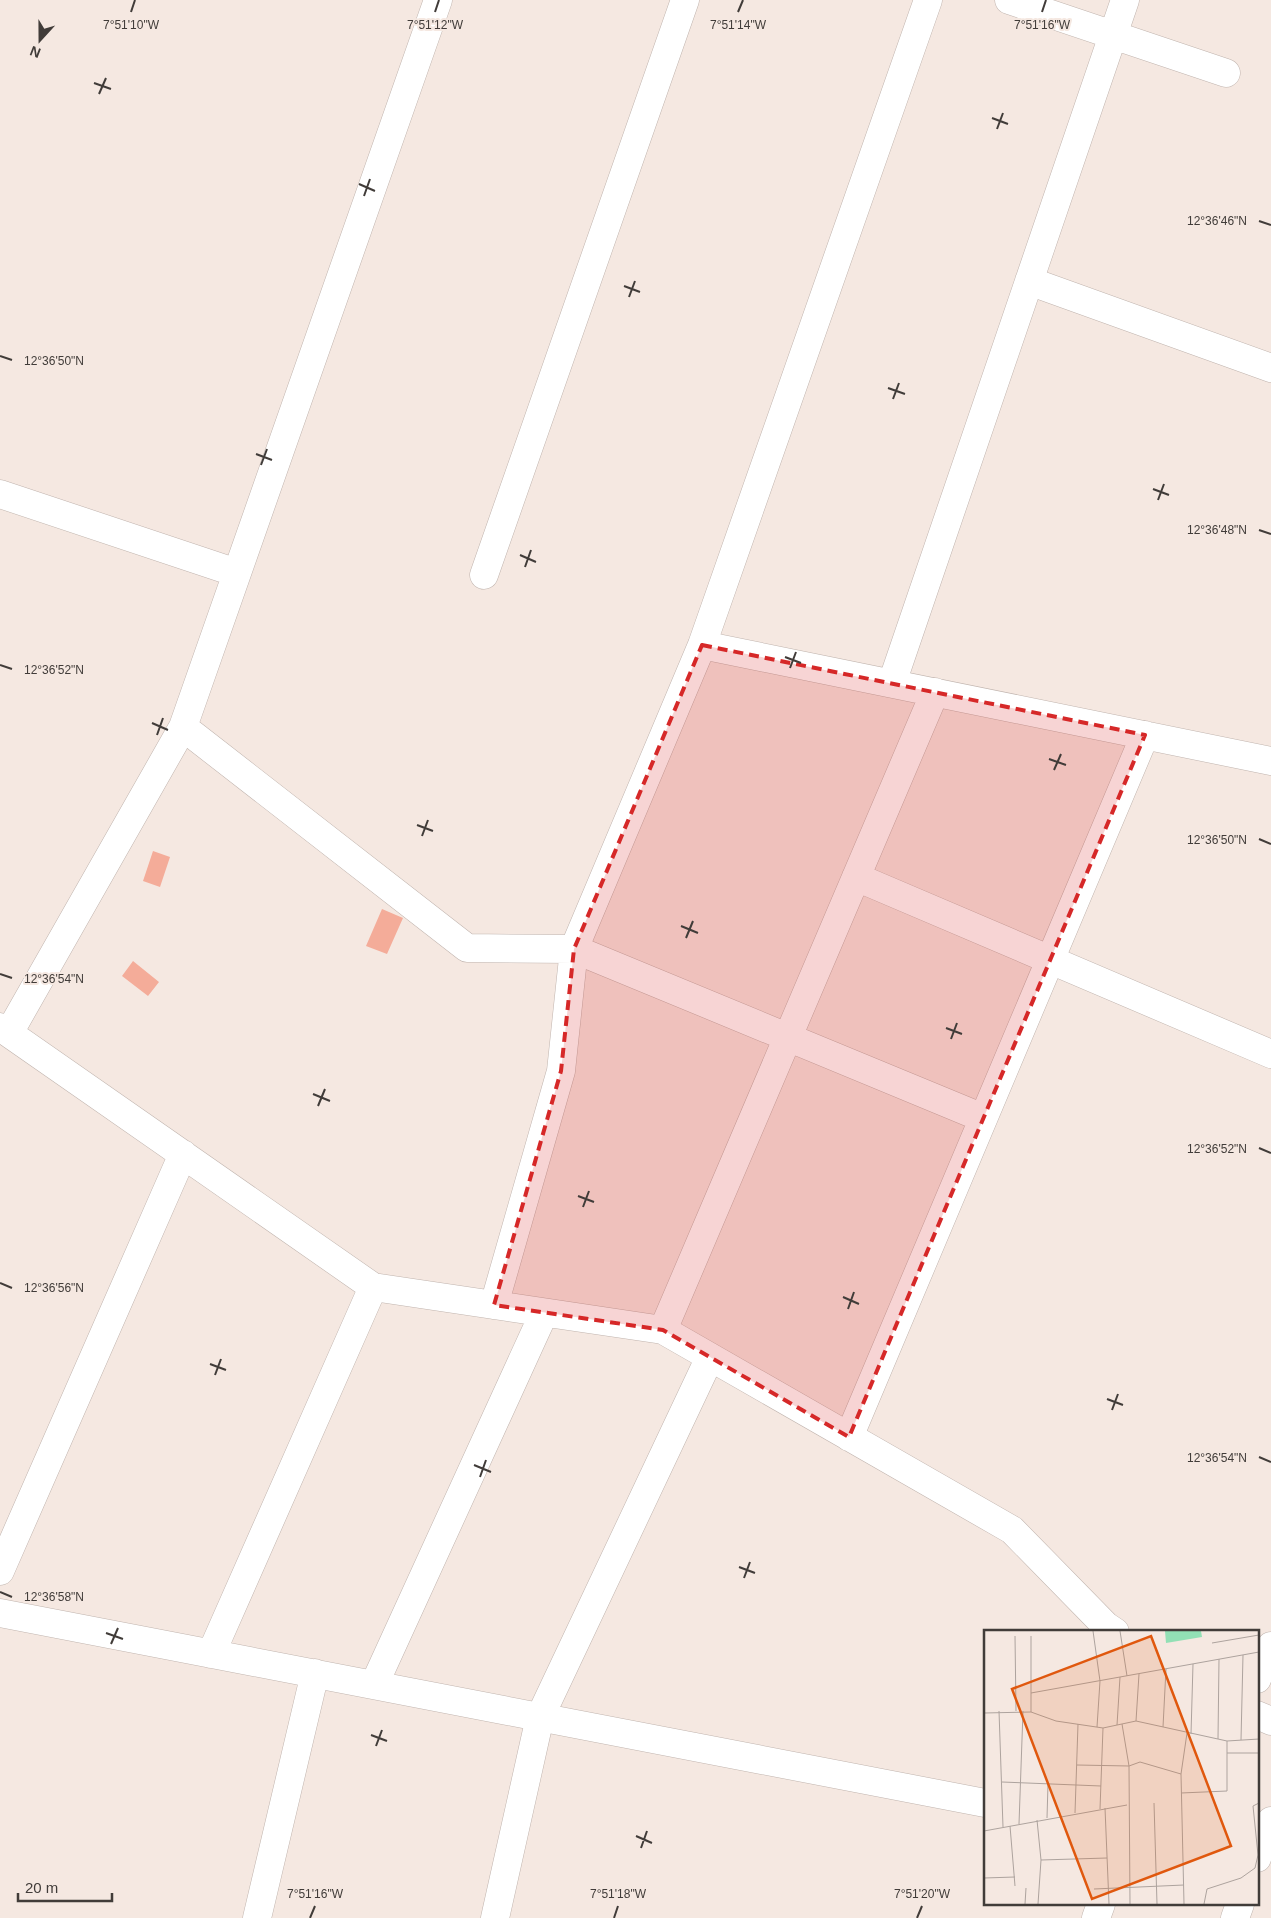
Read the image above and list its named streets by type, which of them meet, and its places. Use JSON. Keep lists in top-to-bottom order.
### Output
{
  "scale_bar": "20 m",
  "north": "bottom",
  "coordinates": [
    "7°51'10\"W",
    "7°51'12\"W",
    "7°51'14\"W",
    "7°51'16\"W",
    "12°36'46\"N",
    "12°36'50\"N",
    "12°36'48\"N",
    "12°36'52\"N",
    "12°36'54\"N",
    "12°36'56\"N",
    "12°36'58\"N",
    "7°51'18\"W",
    "7°51'20\"W"
  ]
}
